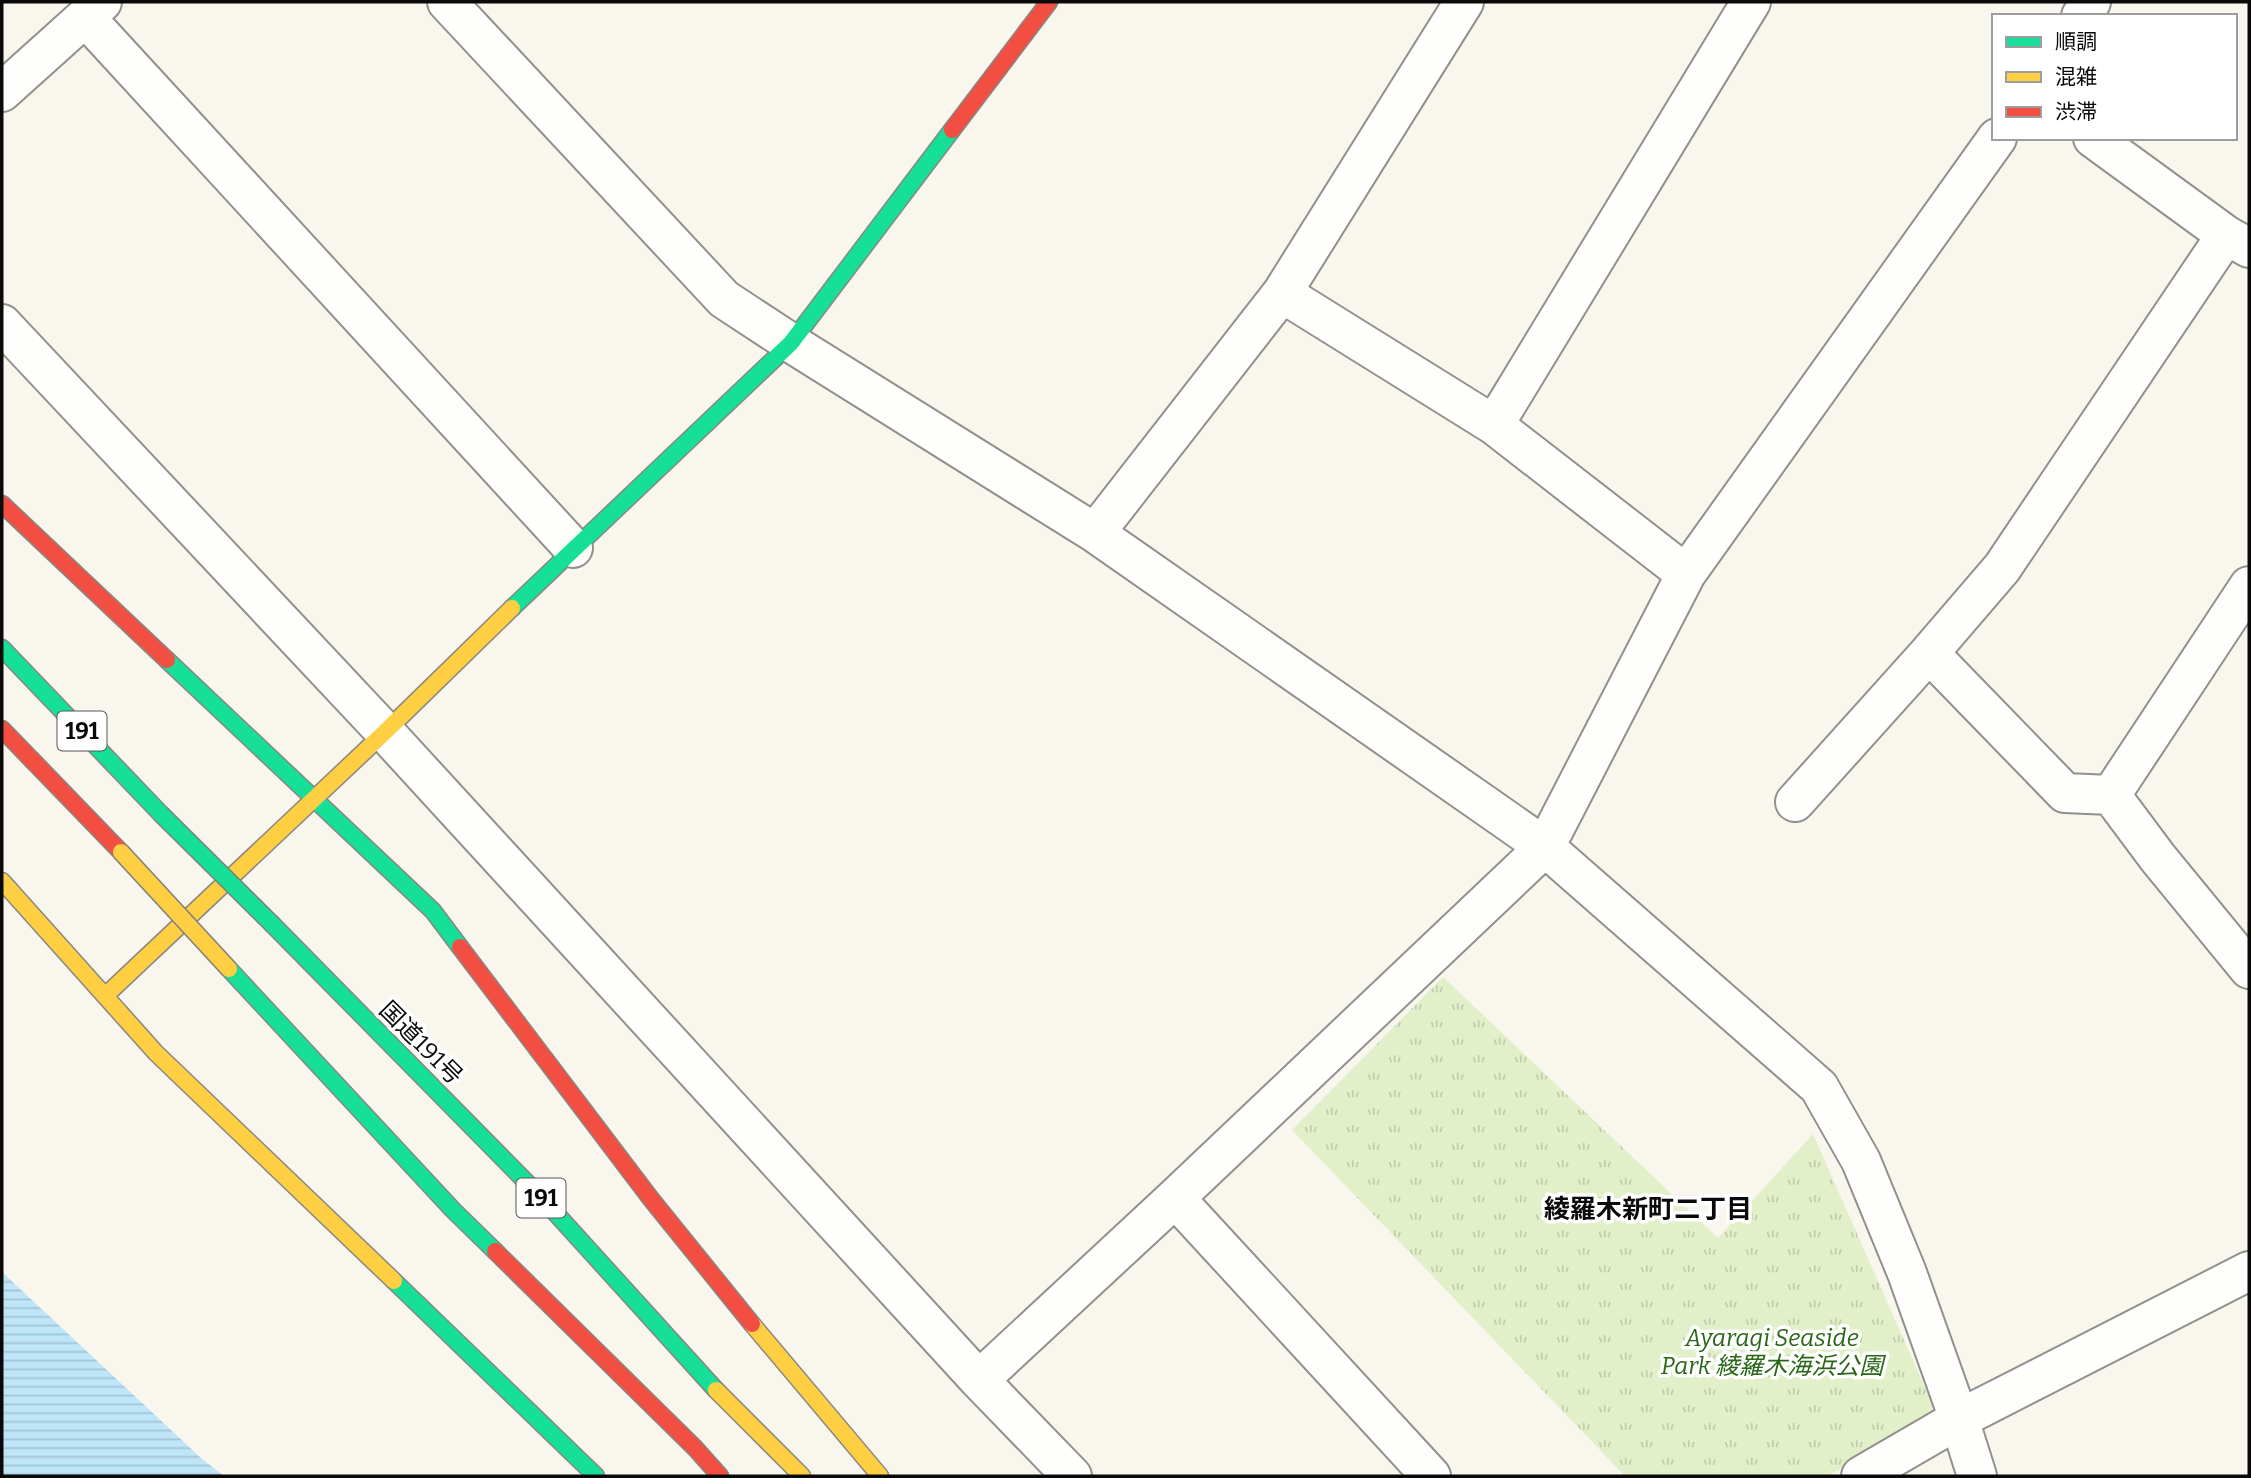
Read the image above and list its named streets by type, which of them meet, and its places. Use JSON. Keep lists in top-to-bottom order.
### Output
{
  "streets": {
    "main road": ["191", "国道191号"]
  },
  "districts": ["綾羅木新町二丁目"],
  "parks": ["Ayaragi Seaside Park 綾羅木海浜公園"],
  "legend": ["順調", "混雑", "渋滞"]
}
